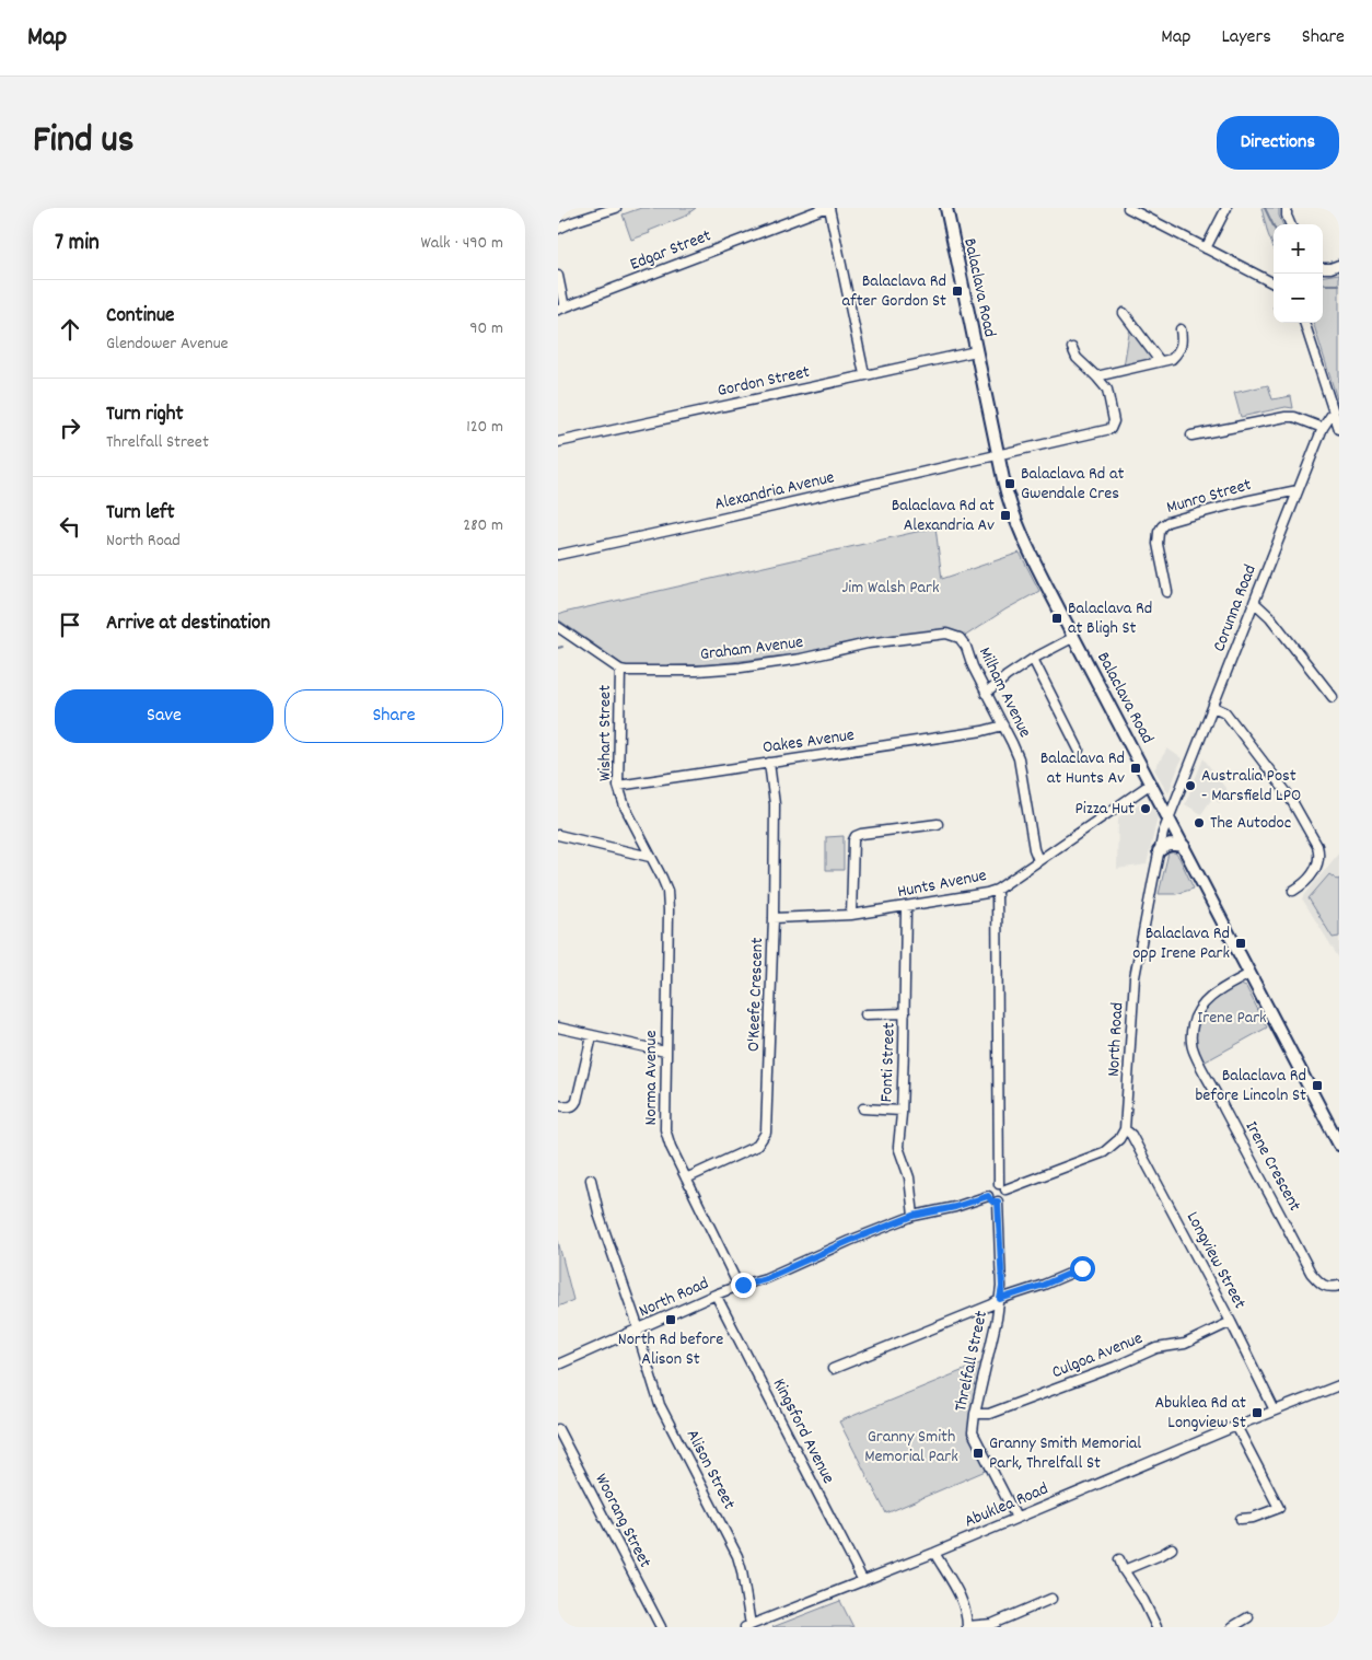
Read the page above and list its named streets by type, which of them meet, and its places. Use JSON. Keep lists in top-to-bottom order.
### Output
{
  "streets": {
    "main road": ["Balaclava Road"],
    "street": [
      "Edgar Street",
      "Gordon Street",
      "Alexandria Avenue",
      "Munro Street",
      "Corunna Road",
      "Graham Avenue",
      "Milham Avenue",
      "Wishart Street",
      "Oakes Avenue",
      "Hunts Avenue",
      "O'Keefe Crescent",
      "North Road",
      "Fonti Street",
      "Norma Avenue",
      "Irene Crescent",
      "Longview Street",
      "Culgoa Avenue",
      "Threlfall Street",
      "Kingsford Avenue",
      "Alison Street",
      "Abuklea Road",
      "Woorang Street"
    ]
  },
  "crossings": [
    ["Balaclava Road", "Gordon Street"],
    ["Balaclava Road", "Alexandria Avenue"],
    ["Balaclava Road", "Corunna Road"],
    ["Balaclava Road", "Hunts Avenue"],
    ["Balaclava Road", "North Road"],
    ["Balaclava Road", "Irene Crescent"],
    ["Munro Street", "Corunna Road"],
    ["Corunna Road", "North Road"],
    ["Graham Avenue", "Milham Avenue"],
    ["Graham Avenue", "Wishart Street"],
    ["Milham Avenue", "Oakes Avenue"],
    ["Milham Avenue", "Hunts Avenue"],
    ["Wishart Street", "Oakes Avenue"],
    ["Wishart Street", "Norma Avenue"],
    ["Oakes Avenue", "O'Keefe Crescent"],
    ["Hunts Avenue", "O'Keefe Crescent"],
    ["Hunts Avenue", "Fonti Street"],
    ["O'Keefe Crescent", "Norma Avenue"],
    ["North Road", "Fonti Street"],
    ["North Road", "Norma Avenue"],
    ["North Road", "Longview Street"],
    ["North Road", "Threlfall Street"],
    ["North Road", "Kingsford Avenue"],
    ["North Road", "Alison Street"],
    ["Longview Street", "Culgoa Avenue"],
    ["Longview Street", "Abuklea Road"],
    ["Culgoa Avenue", "Threlfall Street"],
    ["Threlfall Street", "Abuklea Road"],
    ["Kingsford Avenue", "Abuklea Road"],
    ["Alison Street", "Abuklea Road"]
  ],
  "parks": ["Jim Walsh Park", "Irene Park", "Granny Smith Memorial Park"],
  "places": {
    "transit": [
      "Balaclava Rd after Gordon St",
      "Balaclava Rd at Gwendale Cres",
      "Balaclava Rd at Alexandria Av",
      "Balaclava Rd at Bligh St",
      "Balaclava Rd at Hunts Av",
      "Balaclava Rd opp Irene Park",
      "Balaclava Rd before Lincoln St",
      "North Rd before Alison St",
      "Abuklea Rd at Longview St",
      "Granny Smith Memorial Park, Threlfall St"
    ],
    "other": ["Australia Post - Marsfield LPO", "Pizza Hut", "The Autodoc"]
  },
  "page": {
    "header": "Map",
    "nav": ["Map", "Layers", "Share"],
    "title": "Find us",
    "buttons": [
      "Directions",
      ["Save", "Share"]
    ],
    "heading": ["7 min", "Walk · 490 m"],
    "map_buttons": ["+", "−"],
    "list": [
      ["Continue", "Glendower Avenue", "90 m"],
      ["Turn right", "Threlfall Street", "120 m"],
      ["Turn left", "North Road", "280 m"],
      "Arrive at destination"
    ]
  }
}
